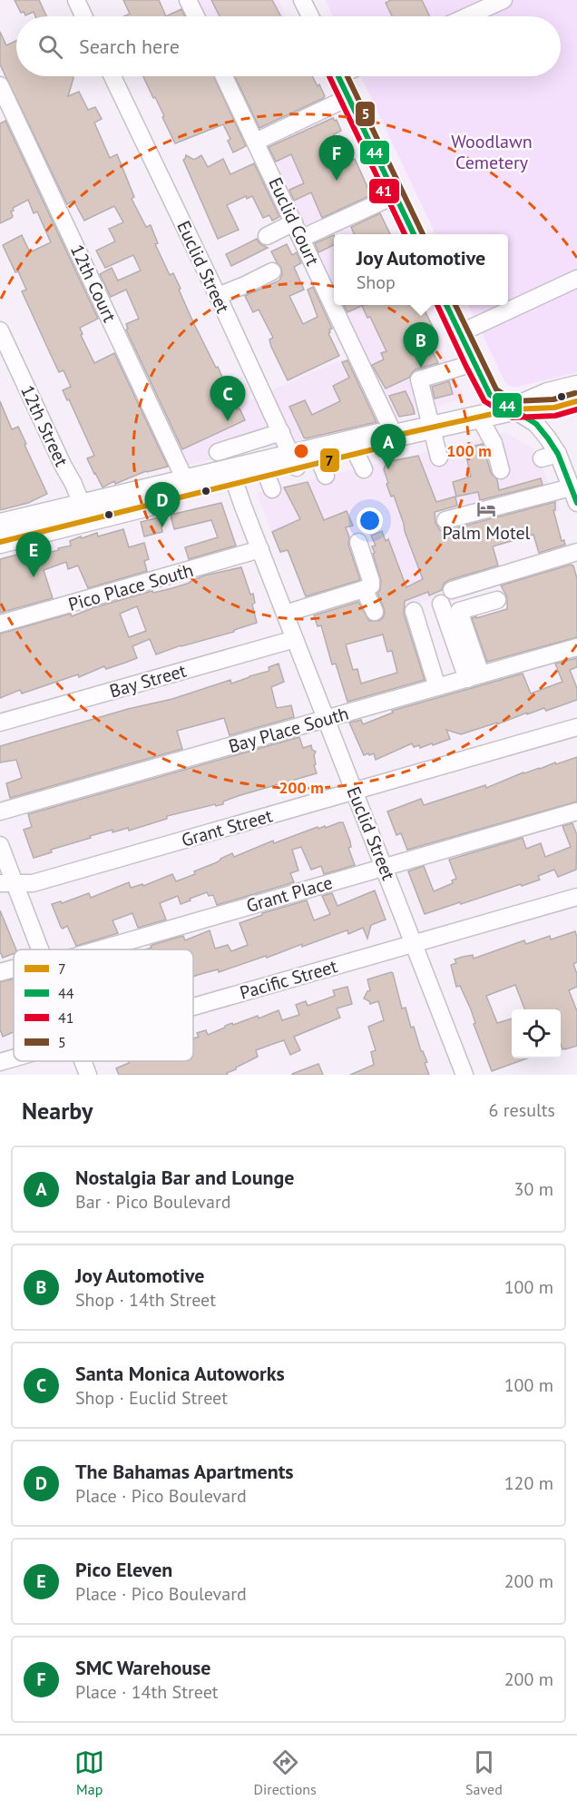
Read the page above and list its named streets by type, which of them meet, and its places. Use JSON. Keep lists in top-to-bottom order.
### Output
{
  "streets": {
    "street": [
      "Euclid Court",
      "Euclid Street",
      "12th Court",
      "12th Street",
      "Pico Place South",
      "Bay Street",
      "Bay Place South",
      "Grant Street",
      "Grant Place",
      "Pacific Street"
    ]
  },
  "crossings": [
    ["Euclid Street", "Pico Place South"],
    ["Euclid Street", "Bay Street"],
    ["Euclid Street", "Bay Place South"],
    ["Euclid Street", "Grant Street"],
    ["Euclid Street", "Grant Place"],
    ["Euclid Street", "Pacific Street"]
  ],
  "parks": ["Woodlawn Cemetery"],
  "places": {
    "hotel": ["Palm Motel"]
  },
  "lines": [
    "transit line 44",
    "transit line 41",
    "transit line 5",
    "transit line 7"
  ],
  "legend": [
    "7",
    "44",
    "41",
    "5"
  ],
  "page": {
    "search": "Search here",
    "pins": [
      "F",
      "B",
      "C",
      "A",
      "D",
      "E"
    ],
    "popup": ["Joy Automotive", "Shop"],
    "heading": ["Nearby", "6 results"],
    "list": [
      {
        "mark": "A",
        "name": "Nostalgia Bar and Lounge",
        "note": "Bar · Pico Boulevard",
        "value": "30 m"
      },
      {
        "mark": "B",
        "name": "Joy Automotive",
        "note": "Shop · 14th Street",
        "value": "100 m"
      },
      {
        "mark": "C",
        "name": "Santa Monica Autoworks",
        "note": "Shop · Euclid Street",
        "value": "100 m"
      },
      {
        "mark": "D",
        "name": "The Bahamas Apartments",
        "note": "Place · Pico Boulevard",
        "value": "120 m"
      },
      {
        "mark": "E",
        "name": "Pico Eleven",
        "note": "Place · Pico Boulevard",
        "value": "200 m"
      },
      {
        "mark": "F",
        "name": "SMC Warehouse",
        "note": "Place · 14th Street",
        "value": "200 m"
      }
    ],
    "nav": ["Map", "Directions", "Saved"]
  },
  "rings": ["100 m", "200 m"]
}
